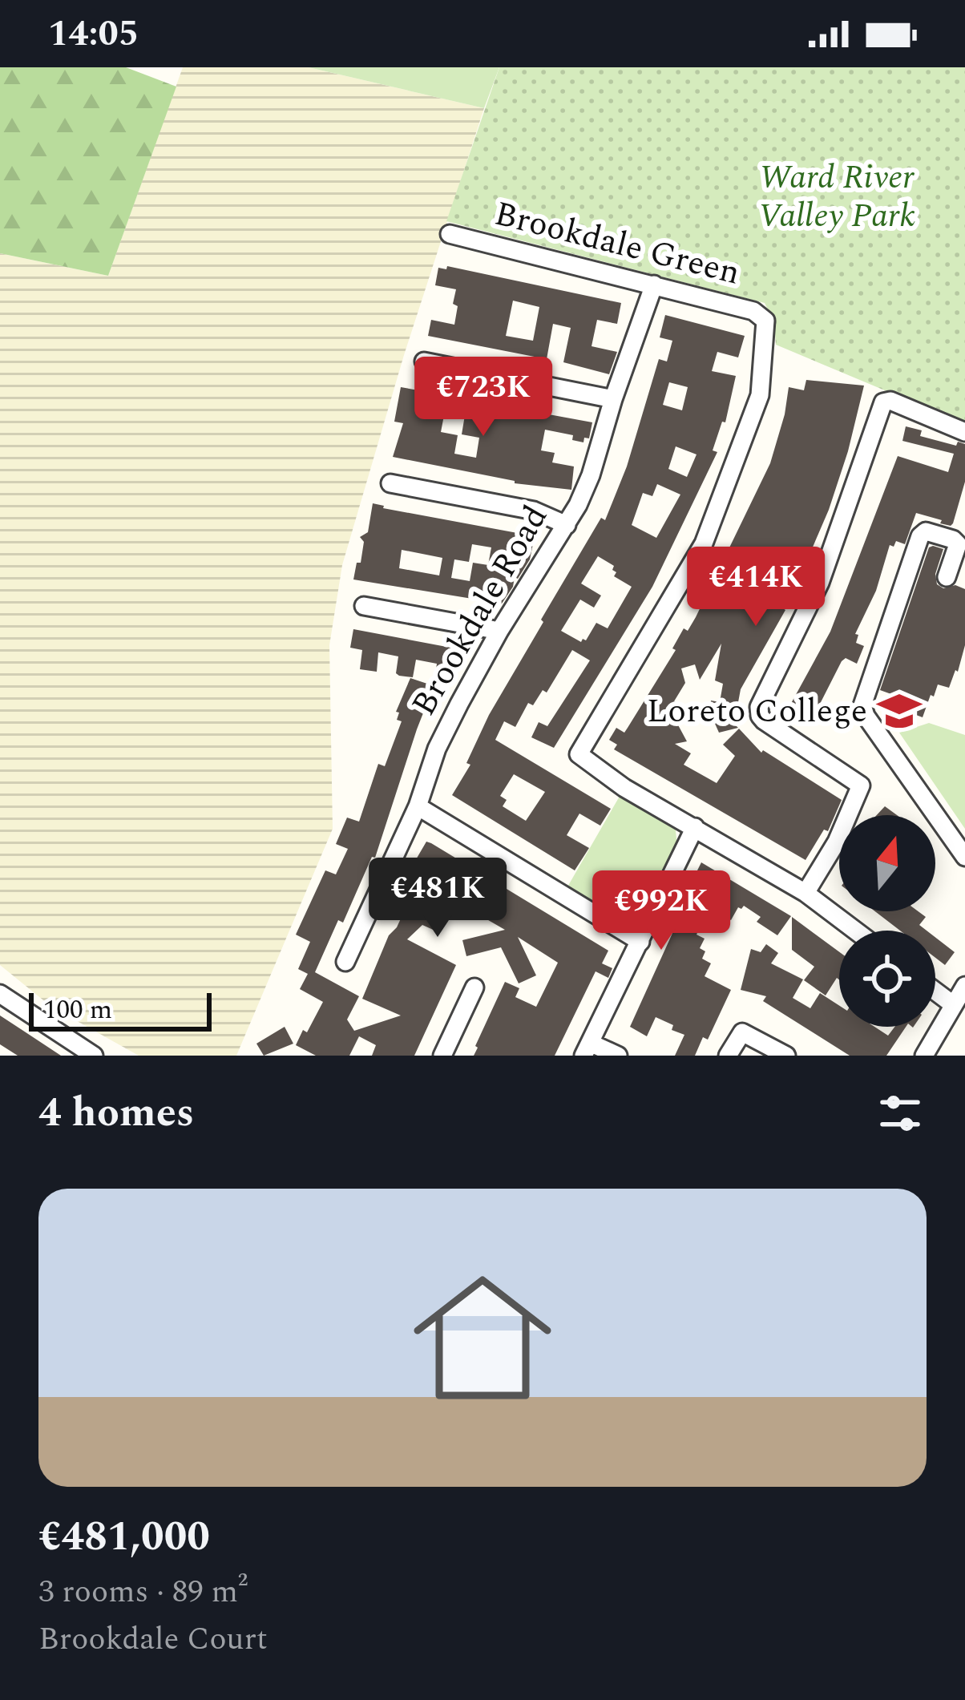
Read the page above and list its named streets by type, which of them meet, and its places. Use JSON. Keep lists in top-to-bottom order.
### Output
{
  "streets": {
    "street": ["Brookdale Green", "Brookdale Road"]
  },
  "crossings": [
    ["Brookdale Green", "Brookdale Road"]
  ],
  "parks": ["Ward River Valley Park"],
  "places": {
    "school or university": ["Loreto College"]
  },
  "scale_bar": "100 m",
  "north": "top",
  "page": {
    "status": "14:05",
    "price": [
      "€723K",
      "€414K",
      "€481K",
      "€992K"
    ],
    "scale": "100 m",
    "heading": "4 homes",
    "list": [
      {
        "name": "€481,000",
        "note": "3 rooms · 89 m² · Brookdale Court"
      }
    ]
  }
}
